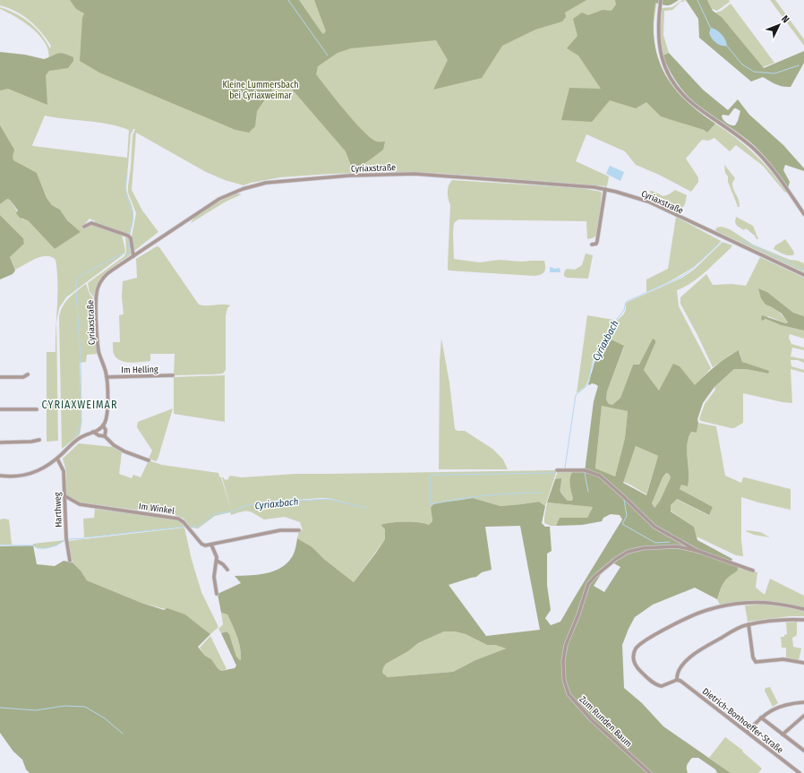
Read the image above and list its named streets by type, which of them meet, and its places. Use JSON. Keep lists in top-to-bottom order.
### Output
{
  "streets": {
    "street": [
      "Cyriaxstraße",
      "Im Helling",
      "Im Winkel",
      "Harthweg",
      "Dietrich-Bonhoeffer-Straße",
      "Zum Runden Baum"
    ]
  },
  "crossings": [
    ["Cyriaxstraße", "Im Helling"],
    ["Im Winkel", "Harthweg"]
  ],
  "districts": ["CYRIAXWEIMAR"],
  "water": ["Cyriaxbach"],
  "parks": ["Kleine Lummersbach bei Cyriaxweimar"],
  "north": "top right"
}
